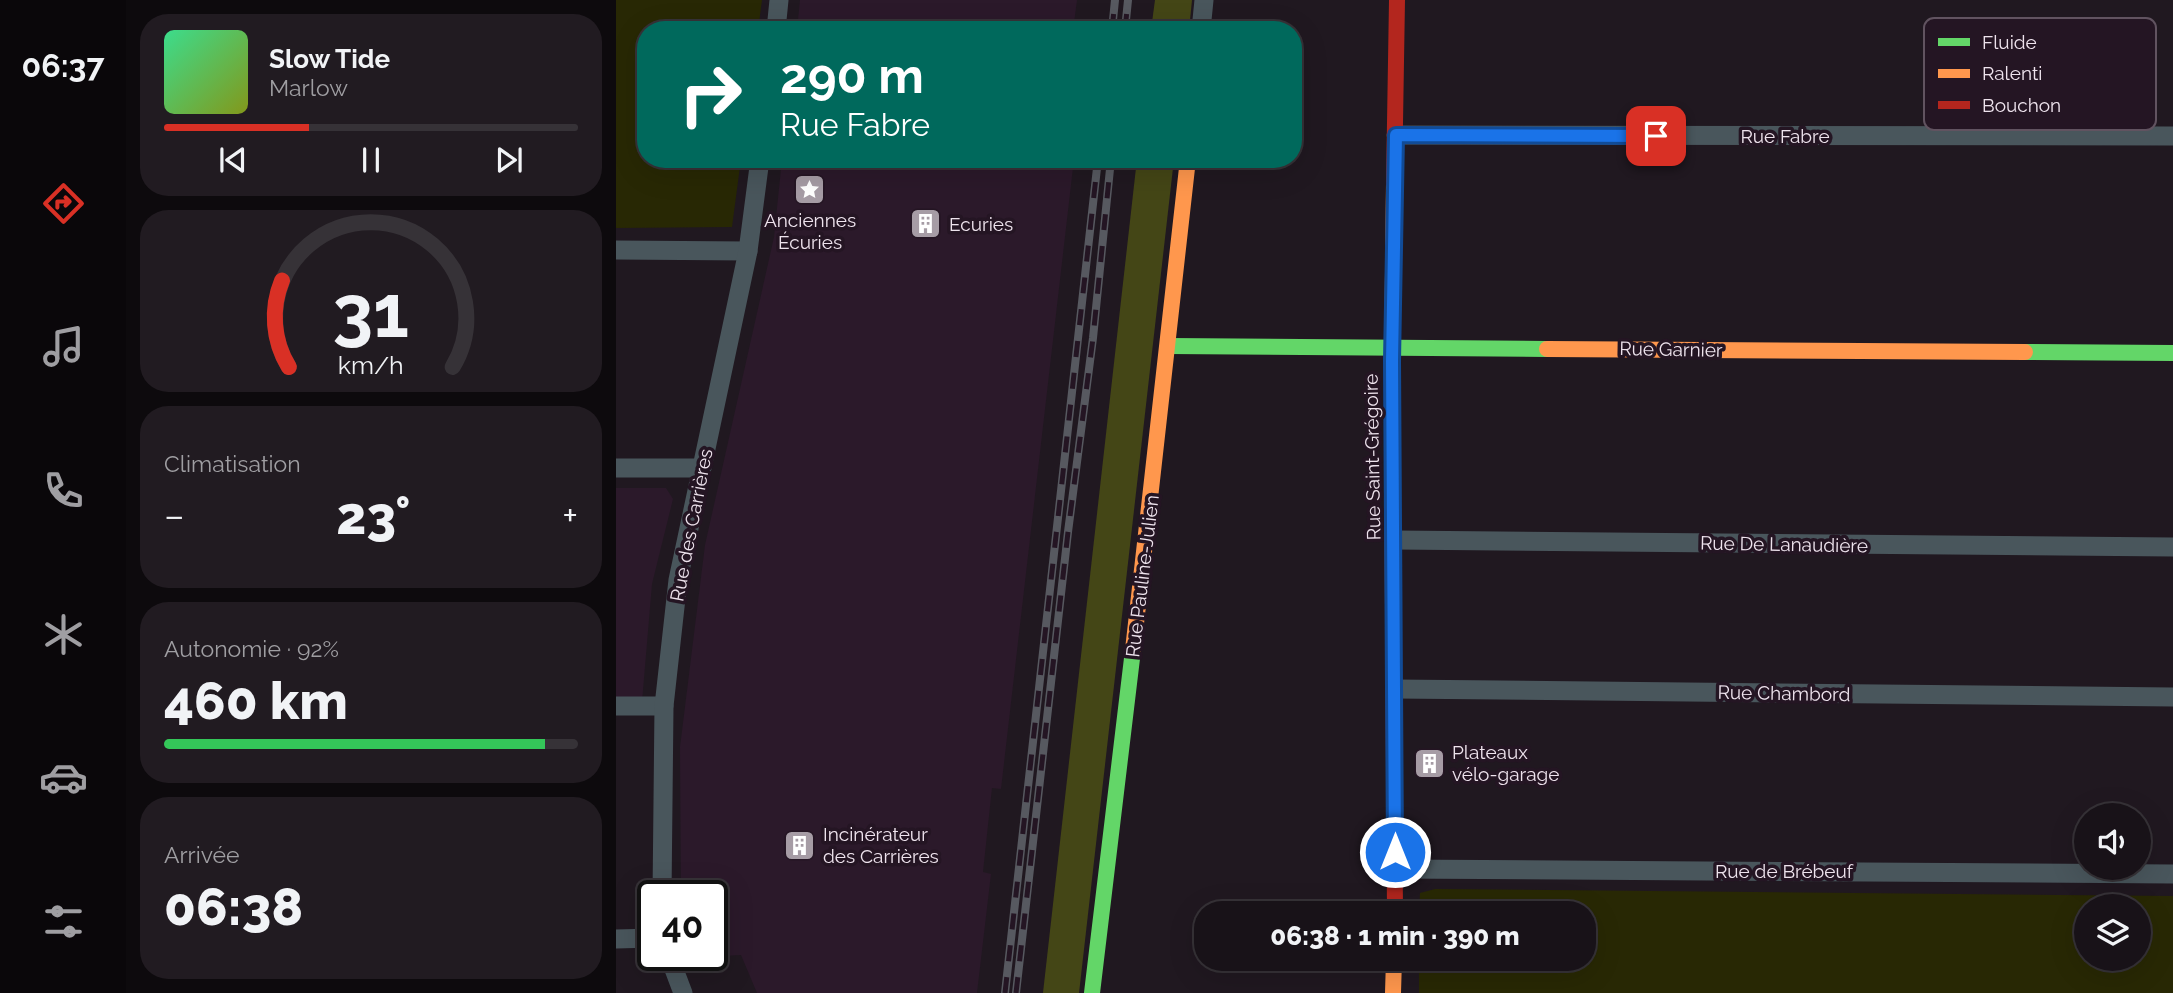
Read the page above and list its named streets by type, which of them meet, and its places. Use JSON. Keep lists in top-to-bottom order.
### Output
{
  "streets": {
    "street": [
      "Rue Fabre",
      "Rue Garnier",
      "Rue Saint-Grégoire",
      "Rue des Carrières",
      "Rue De Lanaudière",
      "Rue Pauline-Julien",
      "Rue Chambord",
      "Rue de Brébeuf"
    ]
  },
  "crossings": [
    ["Rue Fabre", "Rue Saint-Grégoire"],
    ["Rue Garnier", "Rue Saint-Grégoire"],
    ["Rue Garnier", "Rue Pauline-Julien"],
    ["Rue Saint-Grégoire", "Rue De Lanaudière"],
    ["Rue Saint-Grégoire", "Rue Chambord"],
    ["Rue Saint-Grégoire", "Rue de Brébeuf"]
  ],
  "places": {
    "place": ["Anciennes Écuries"],
    "building": ["Ecuries", "Plateaux vélo-garage", "Incinérateur des Carrières"]
  },
  "legend": ["Fluide", "Ralenti", "Bouchon"],
  "page": {
    "tabs": "06:37",
    "turn": ["290 m", "Rue Fabre"],
    "song": ["Slow Tide", "Marlow"],
    "tile": [
      "Climatisation",
      ["Autonomie · 92%", "460 km"],
      ["Arrivée", "06:38"]
    ],
    "heat": ["−", "23°", "+"],
    "limit": "40",
    "trip": "06:38 · 1 min · 390 m",
    "gauge": ["31", "km/h"]
  }
}
